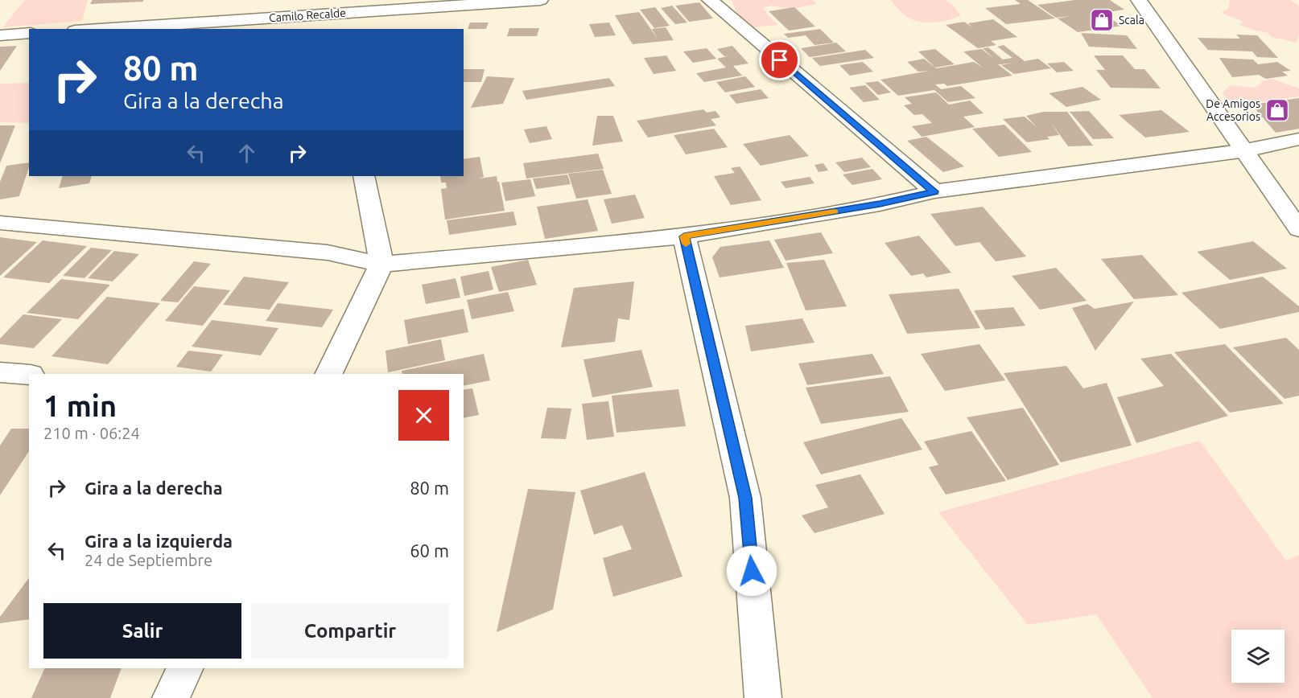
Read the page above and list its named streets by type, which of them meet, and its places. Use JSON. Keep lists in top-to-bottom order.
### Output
{
  "streets": {
    "street": ["Camilo Recalde"]
  },
  "places": {
    "shop": ["Scala", "De Amigos Accesorios"]
  },
  "page": {
    "turn": ["80 m", "Gira a la derecha"],
    "heading": ["1 min", "210 m · 06:24"],
    "list": [
      {
        "name": "Gira a la derecha",
        "value": "80 m"
      },
      {
        "name": "Gira a la izquierda",
        "note": "24 de Septiembre",
        "value": "60 m"
      }
    ],
    "buttons": ["Salir", "Compartir"]
  }
}
